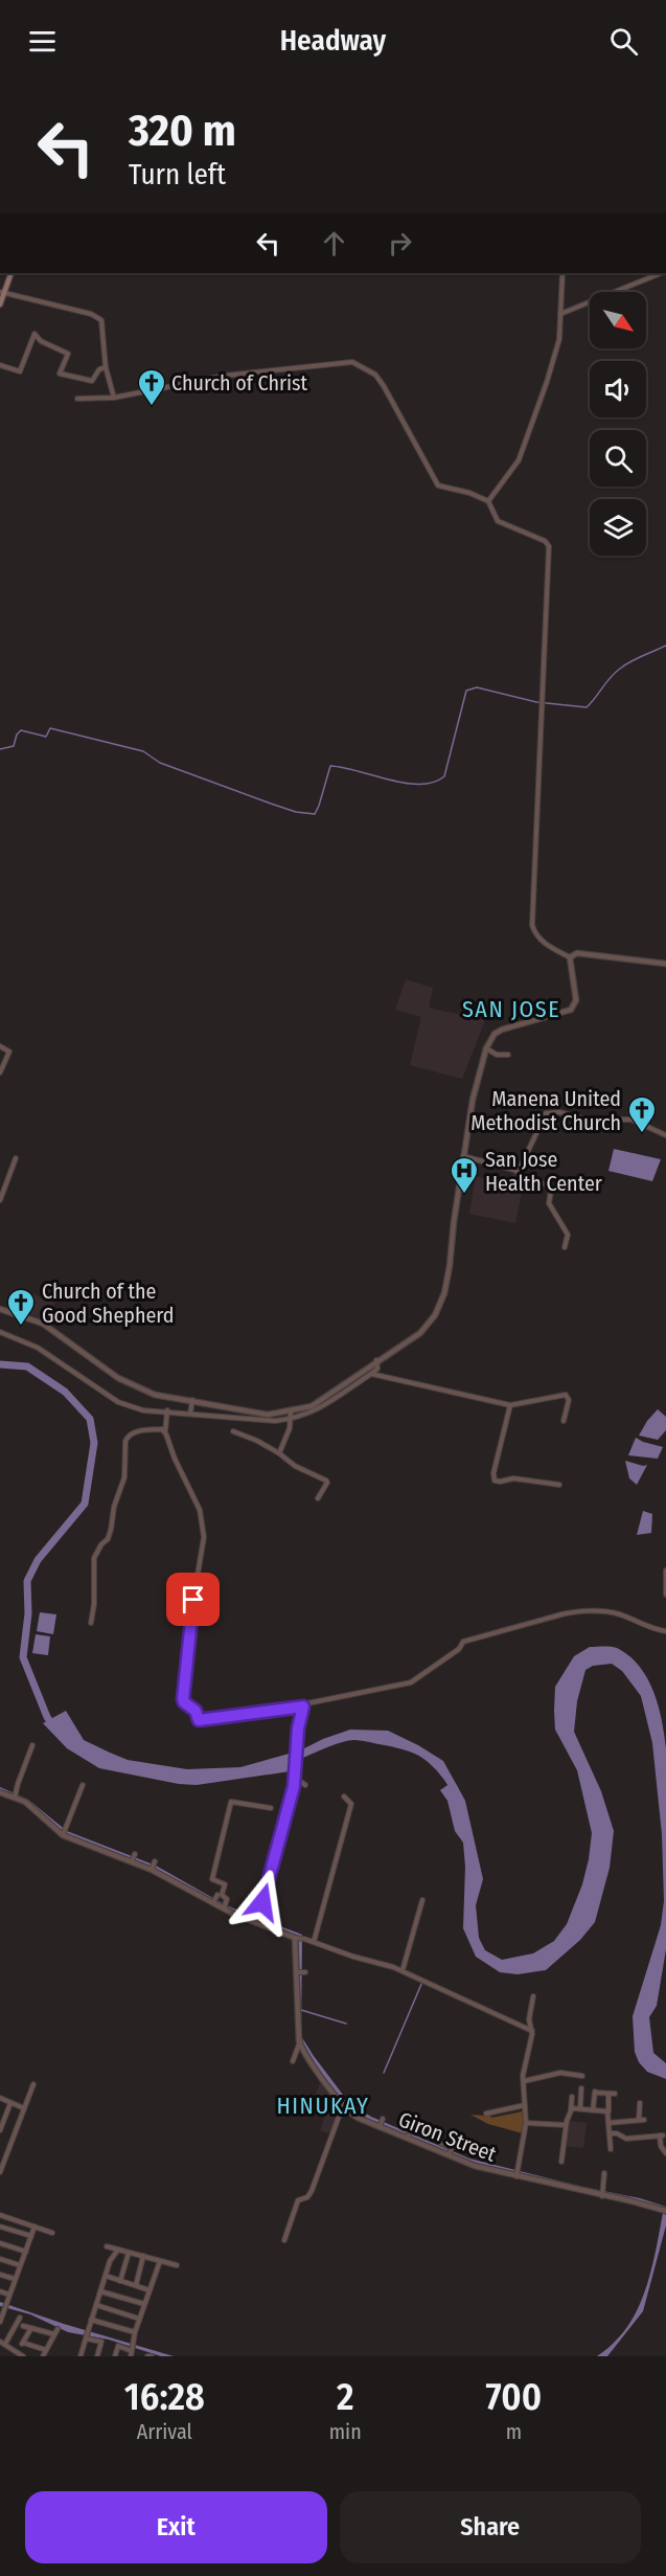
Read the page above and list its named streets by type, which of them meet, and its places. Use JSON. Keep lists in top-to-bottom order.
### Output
{
  "streets": {
    "street": ["Giron Street"]
  },
  "districts": ["SAN JOSE", "HINUKAY"],
  "places": {
    "church": ["Church of Christ", "Manena United Methodist Church", "Church of the Good Shepherd"],
    "hospital": ["San Jose Health Center"]
  },
  "north": "bottom right",
  "page": {
    "header": "Headway",
    "turn": ["320 m", "Turn left"],
    "eta": [
      "16:28",
      "Arrival",
      "2",
      "min",
      "700",
      "m"
    ],
    "buttons": ["Exit", "Share"]
  }
}
